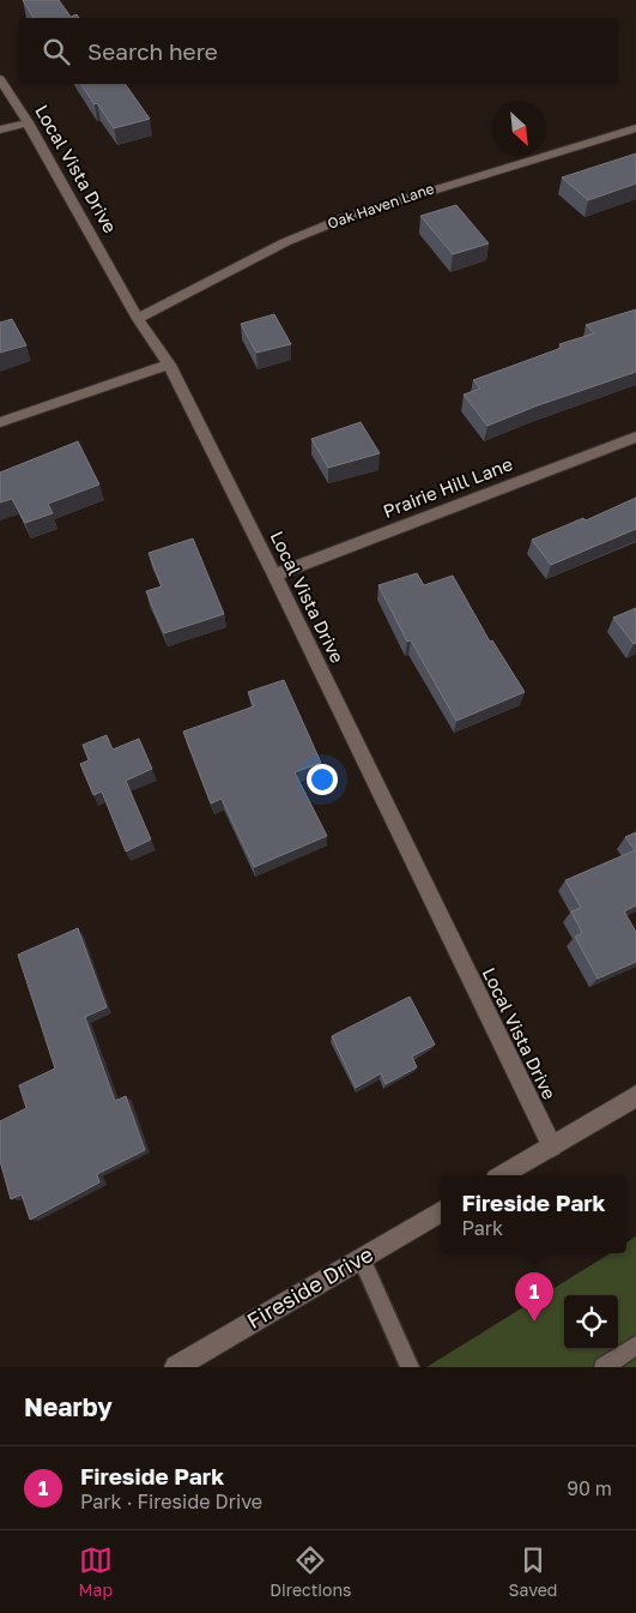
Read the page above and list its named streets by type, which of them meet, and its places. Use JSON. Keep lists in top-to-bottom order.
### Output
{
  "streets": {
    "street": [
      "Local Vista Drive",
      "Oak Haven Lane",
      "Prairie Hill Lane",
      "Fireside Drive"
    ]
  },
  "crossings": [
    ["Local Vista Drive", "Oak Haven Lane"],
    ["Local Vista Drive", "Prairie Hill Lane"]
  ],
  "north": "bottom right",
  "page": {
    "search": "Search here",
    "popup": ["Fireside Park", "Park"],
    "pins": "1",
    "heading": "Nearby",
    "list": [
      {
        "mark": "1",
        "name": "Fireside Park",
        "note": "Park · Fireside Drive",
        "value": "90 m"
      }
    ],
    "nav": ["Map", "Directions", "Saved"]
  }
}
